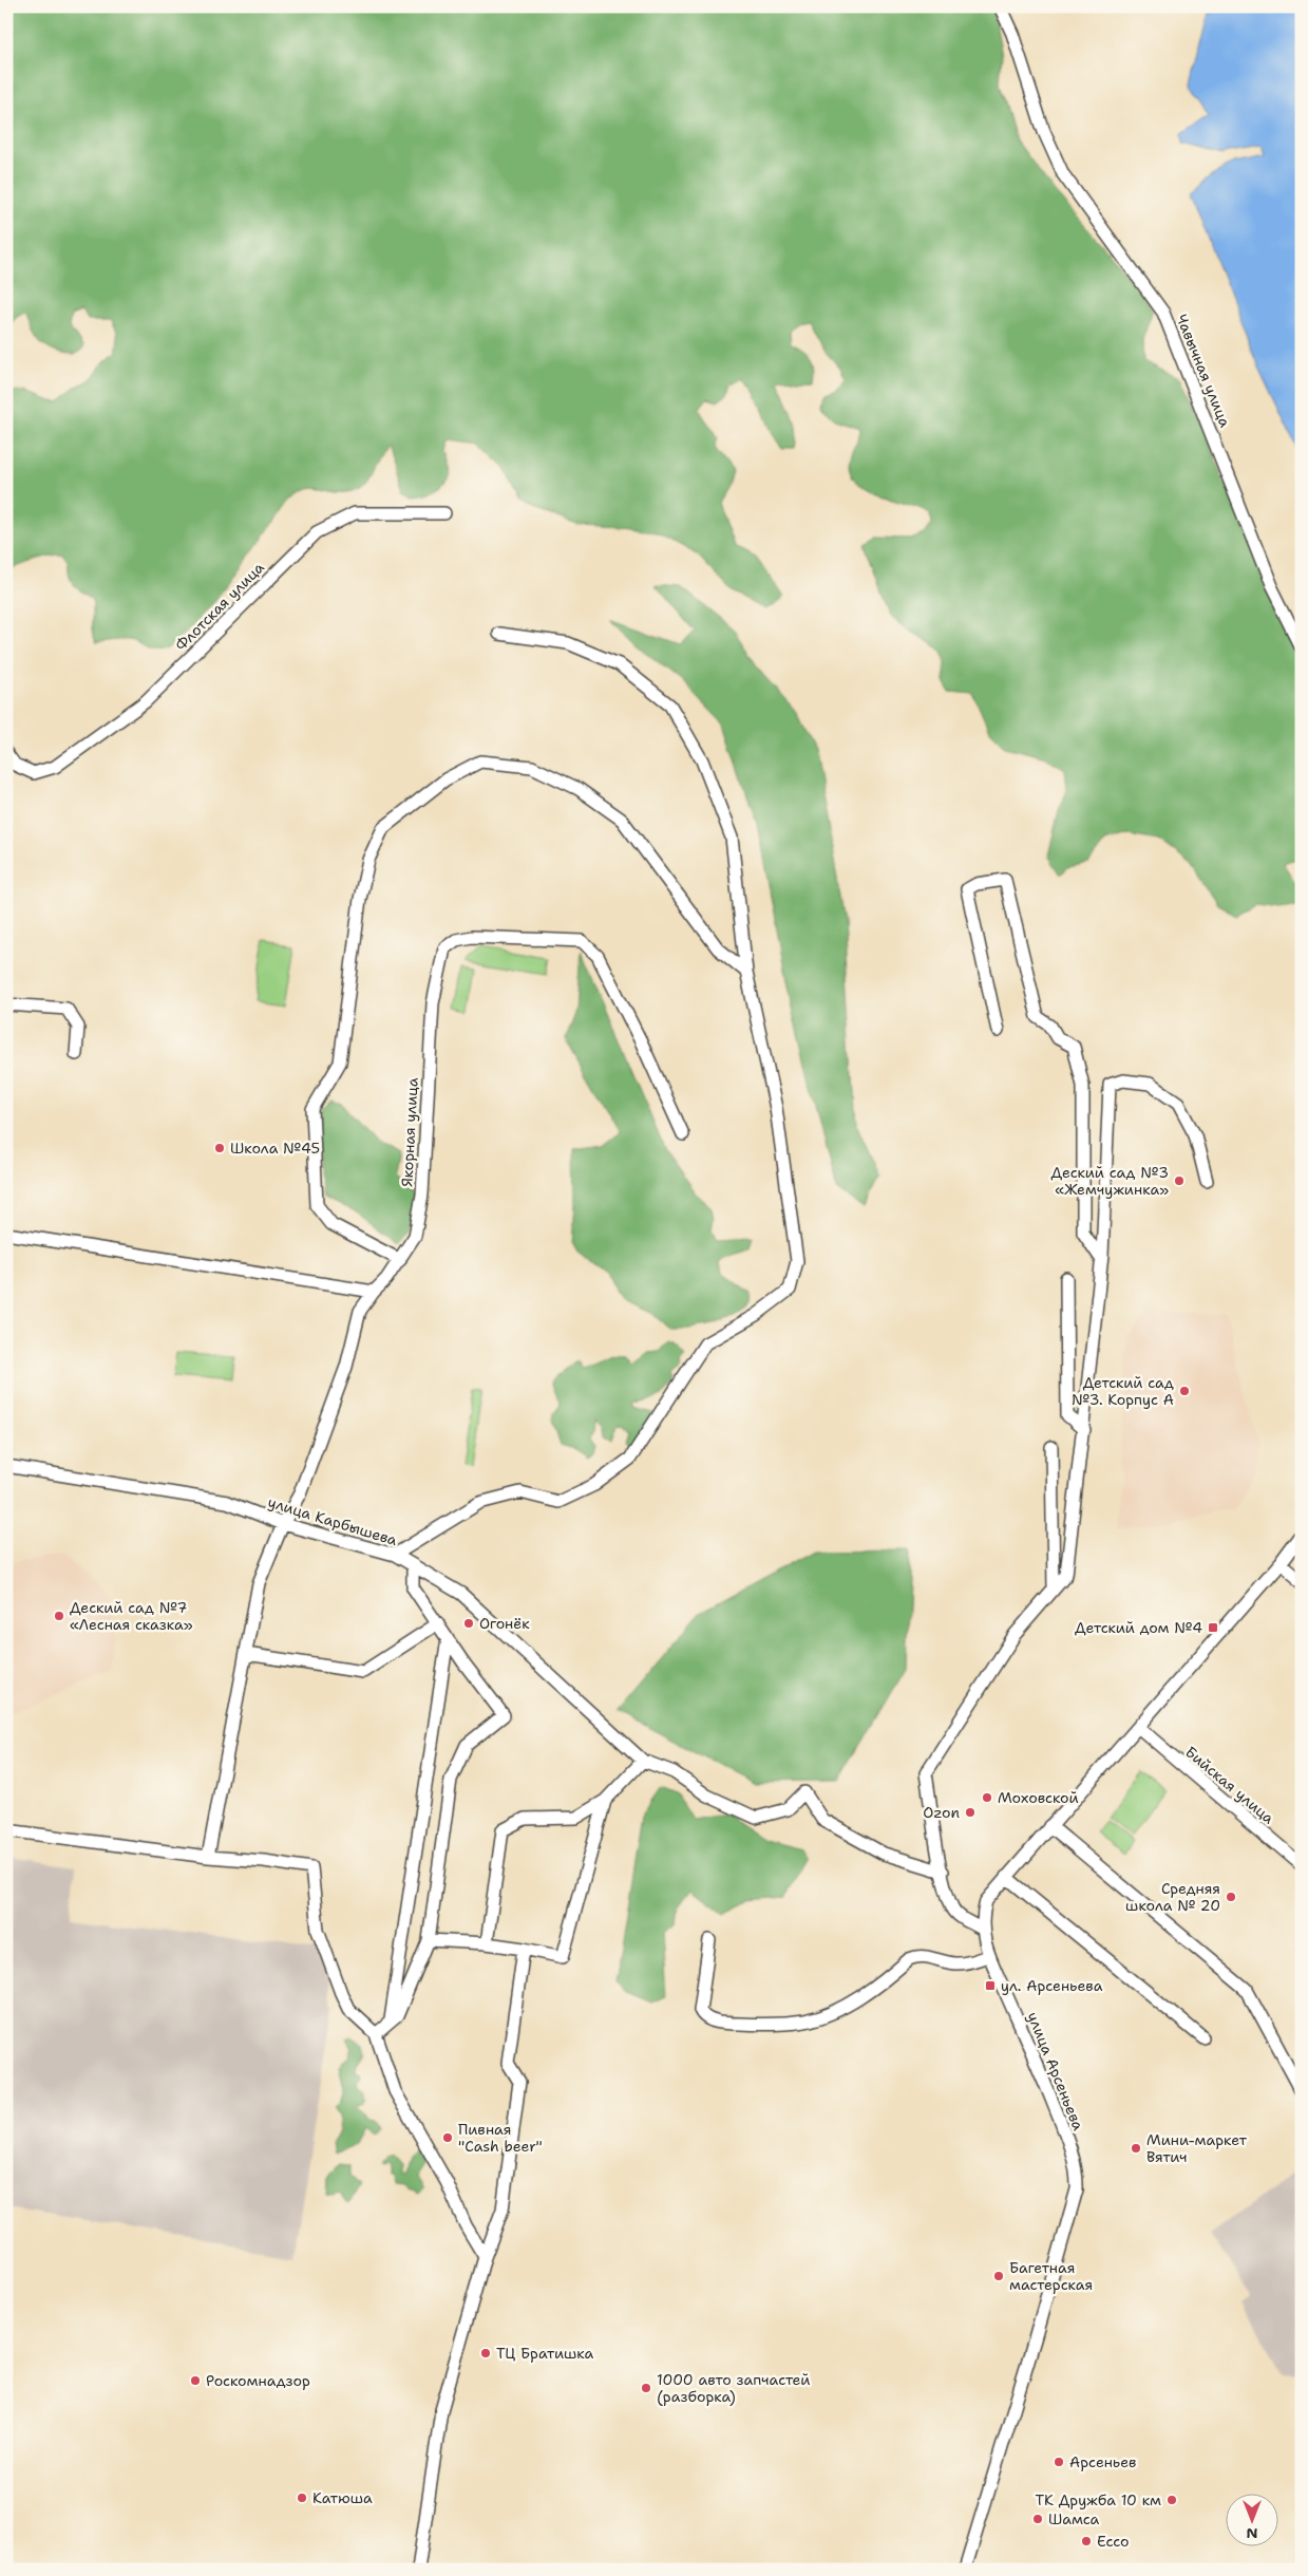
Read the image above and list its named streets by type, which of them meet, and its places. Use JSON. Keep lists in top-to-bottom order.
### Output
{
  "streets": {
    "street": [
      "Чавычная улица",
      "Флотская улица",
      "Якорная улица",
      "улица Карбышева",
      "Бийская улица",
      "улица Арсеньева"
    ]
  },
  "crossings": [
    ["Якорная улица", "улица Карбышева"],
    ["Бийская улица", "улица Арсеньева"]
  ],
  "places": {
    "other": [
      "Школа №45",
      "Деский сад №3 «Жемчужинка»",
      "Детский сад №3. Корпус А",
      "Деский сад №7 «Лесная сказка»",
      "Огонёк",
      "Моховской",
      "Ozon",
      "Средняя школа № 20",
      "Пивная \"Cash beer\"",
      "Мини-маркет Вятич",
      "Багетная мастерская",
      "ТЦ Братишка",
      "Роскомнадзор",
      "1000 авто запчастей (разборка)",
      "Арсеньев",
      "Катюша",
      "ТК Дружба 10 км",
      "Шамса",
      "Ecco"
    ],
    "transit": ["Детский дом №4", "ул. Арсеньева"]
  },
  "north": "bottom"
}
